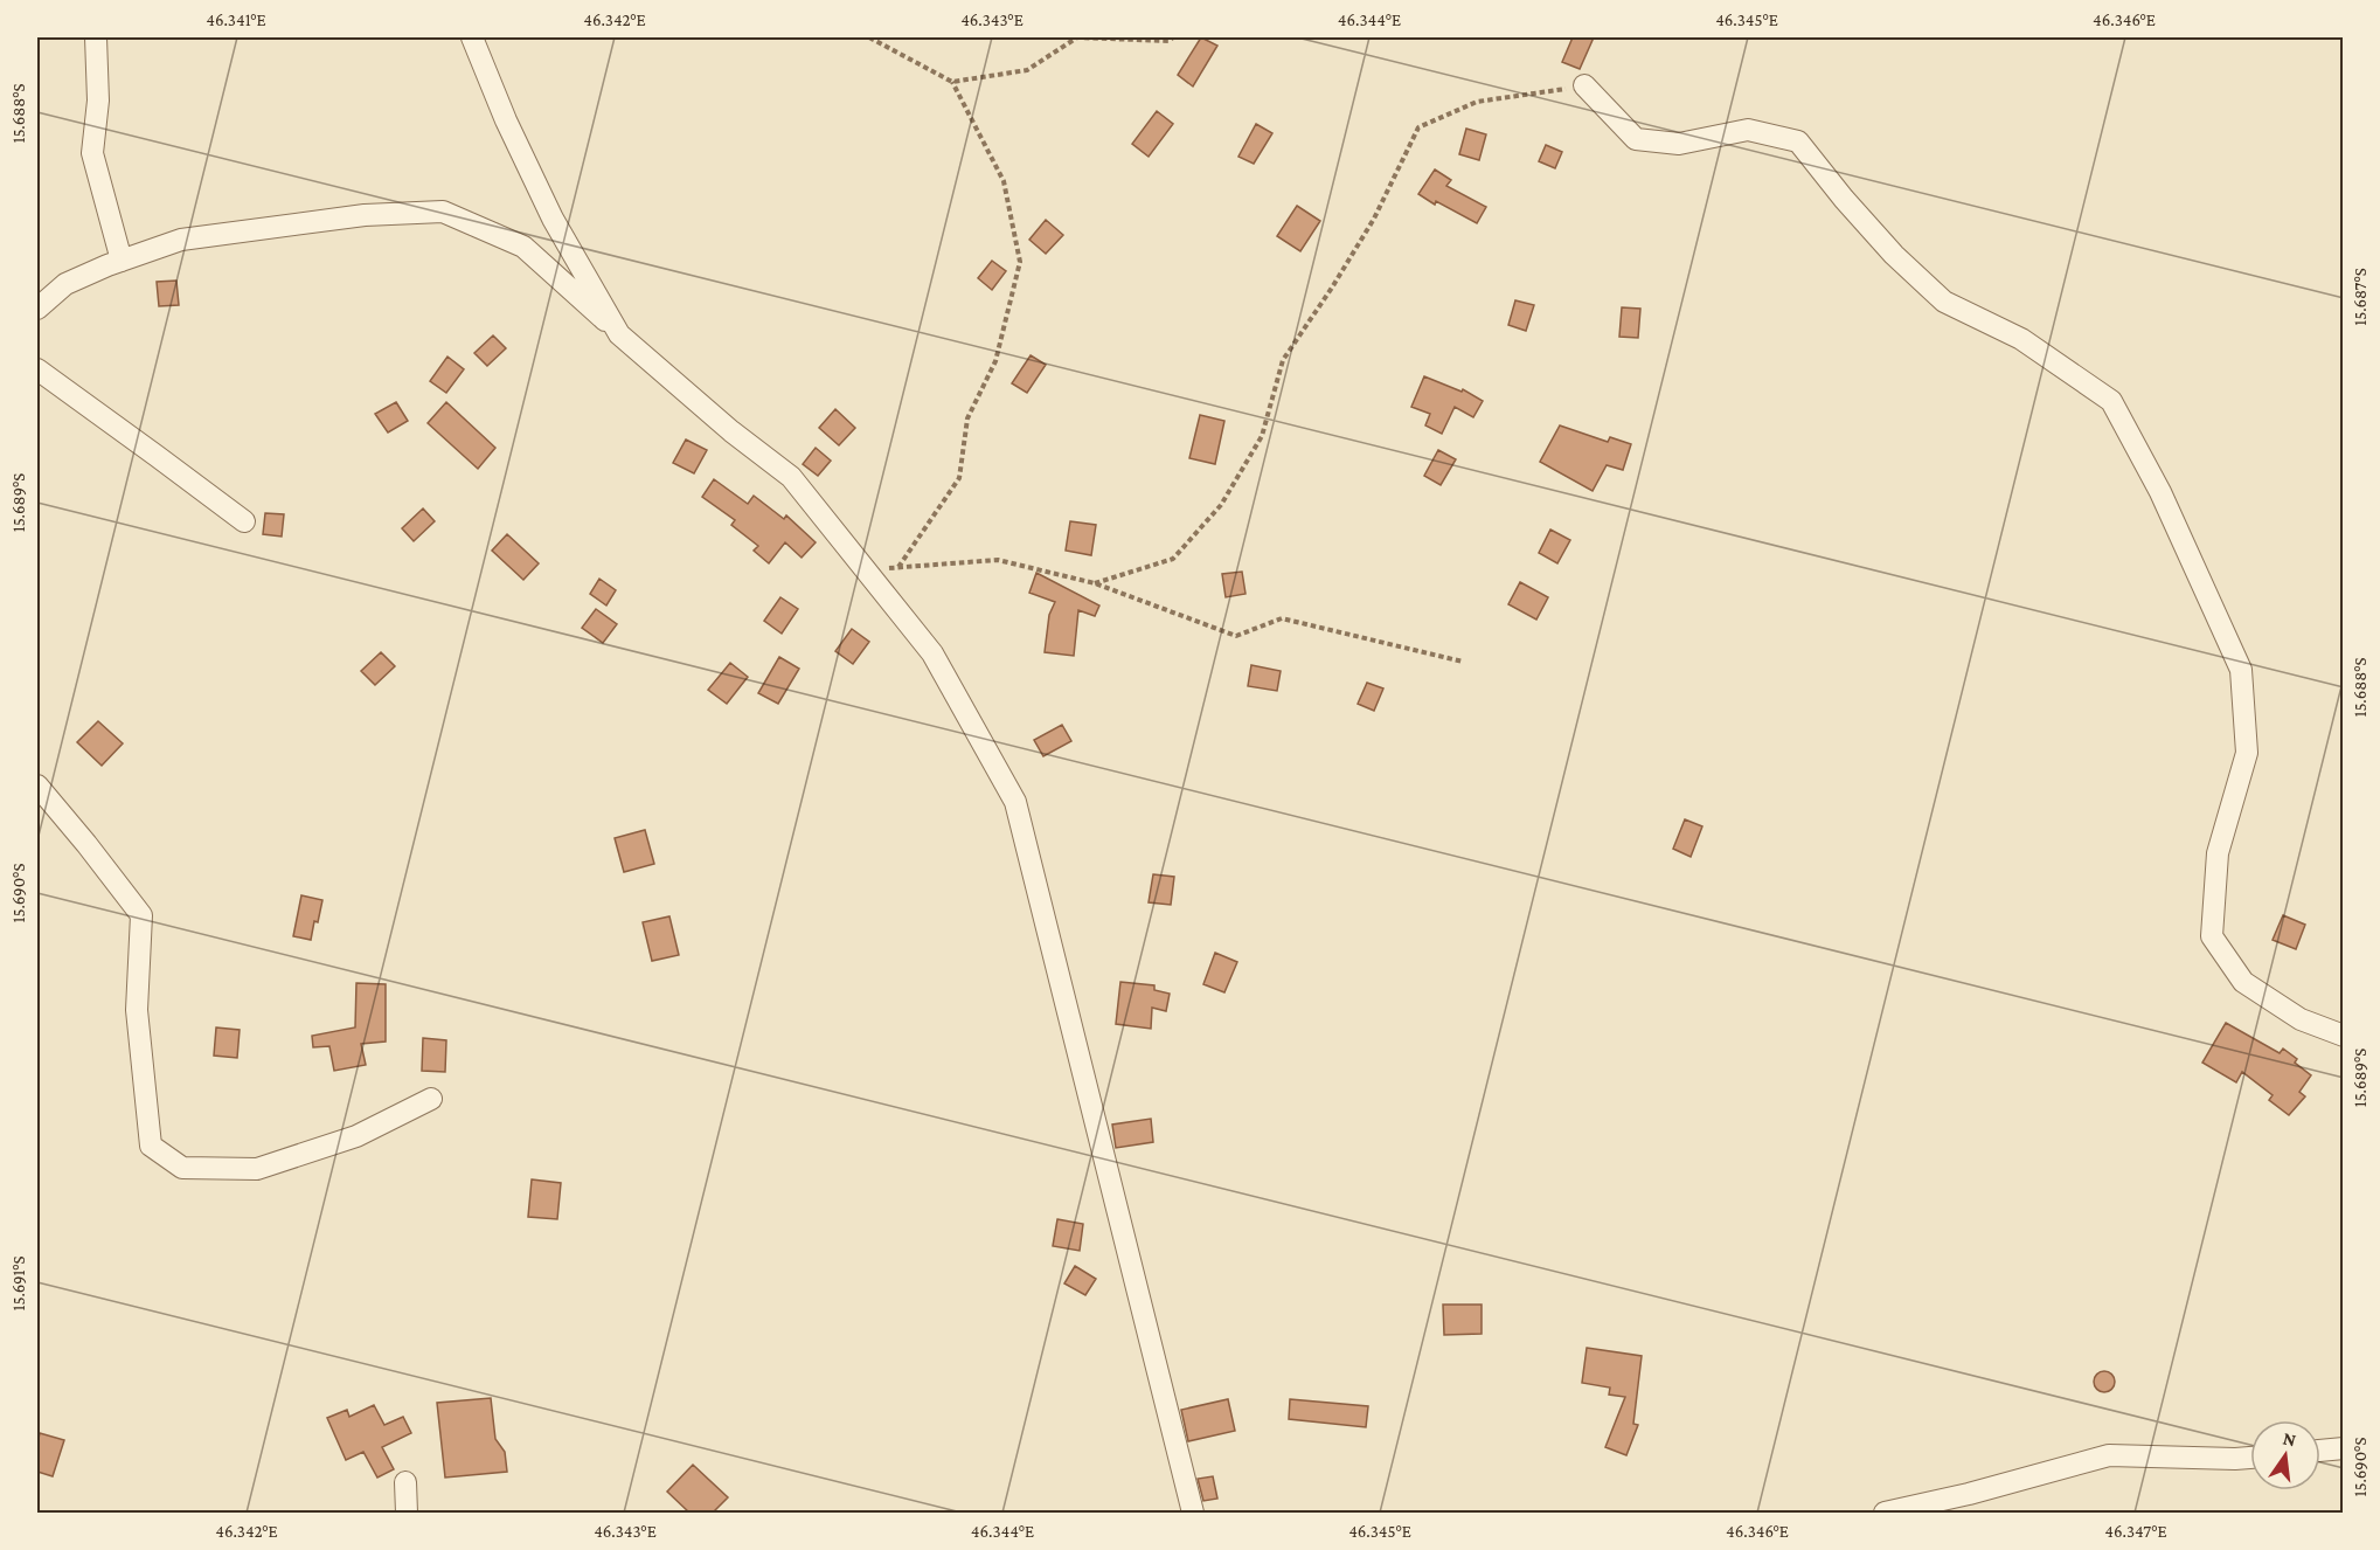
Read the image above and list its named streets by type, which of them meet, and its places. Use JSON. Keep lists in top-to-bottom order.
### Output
{
  "north": "top",
  "coordinates": [
    "46.341°E",
    "46.342°E",
    "46.343°E",
    "46.344°E",
    "46.345°E",
    "46.346°E",
    "15.688°S",
    "15.687°S",
    "15.689°S",
    "15.690°S",
    "15.691°S",
    "46.347°E"
  ]
}
